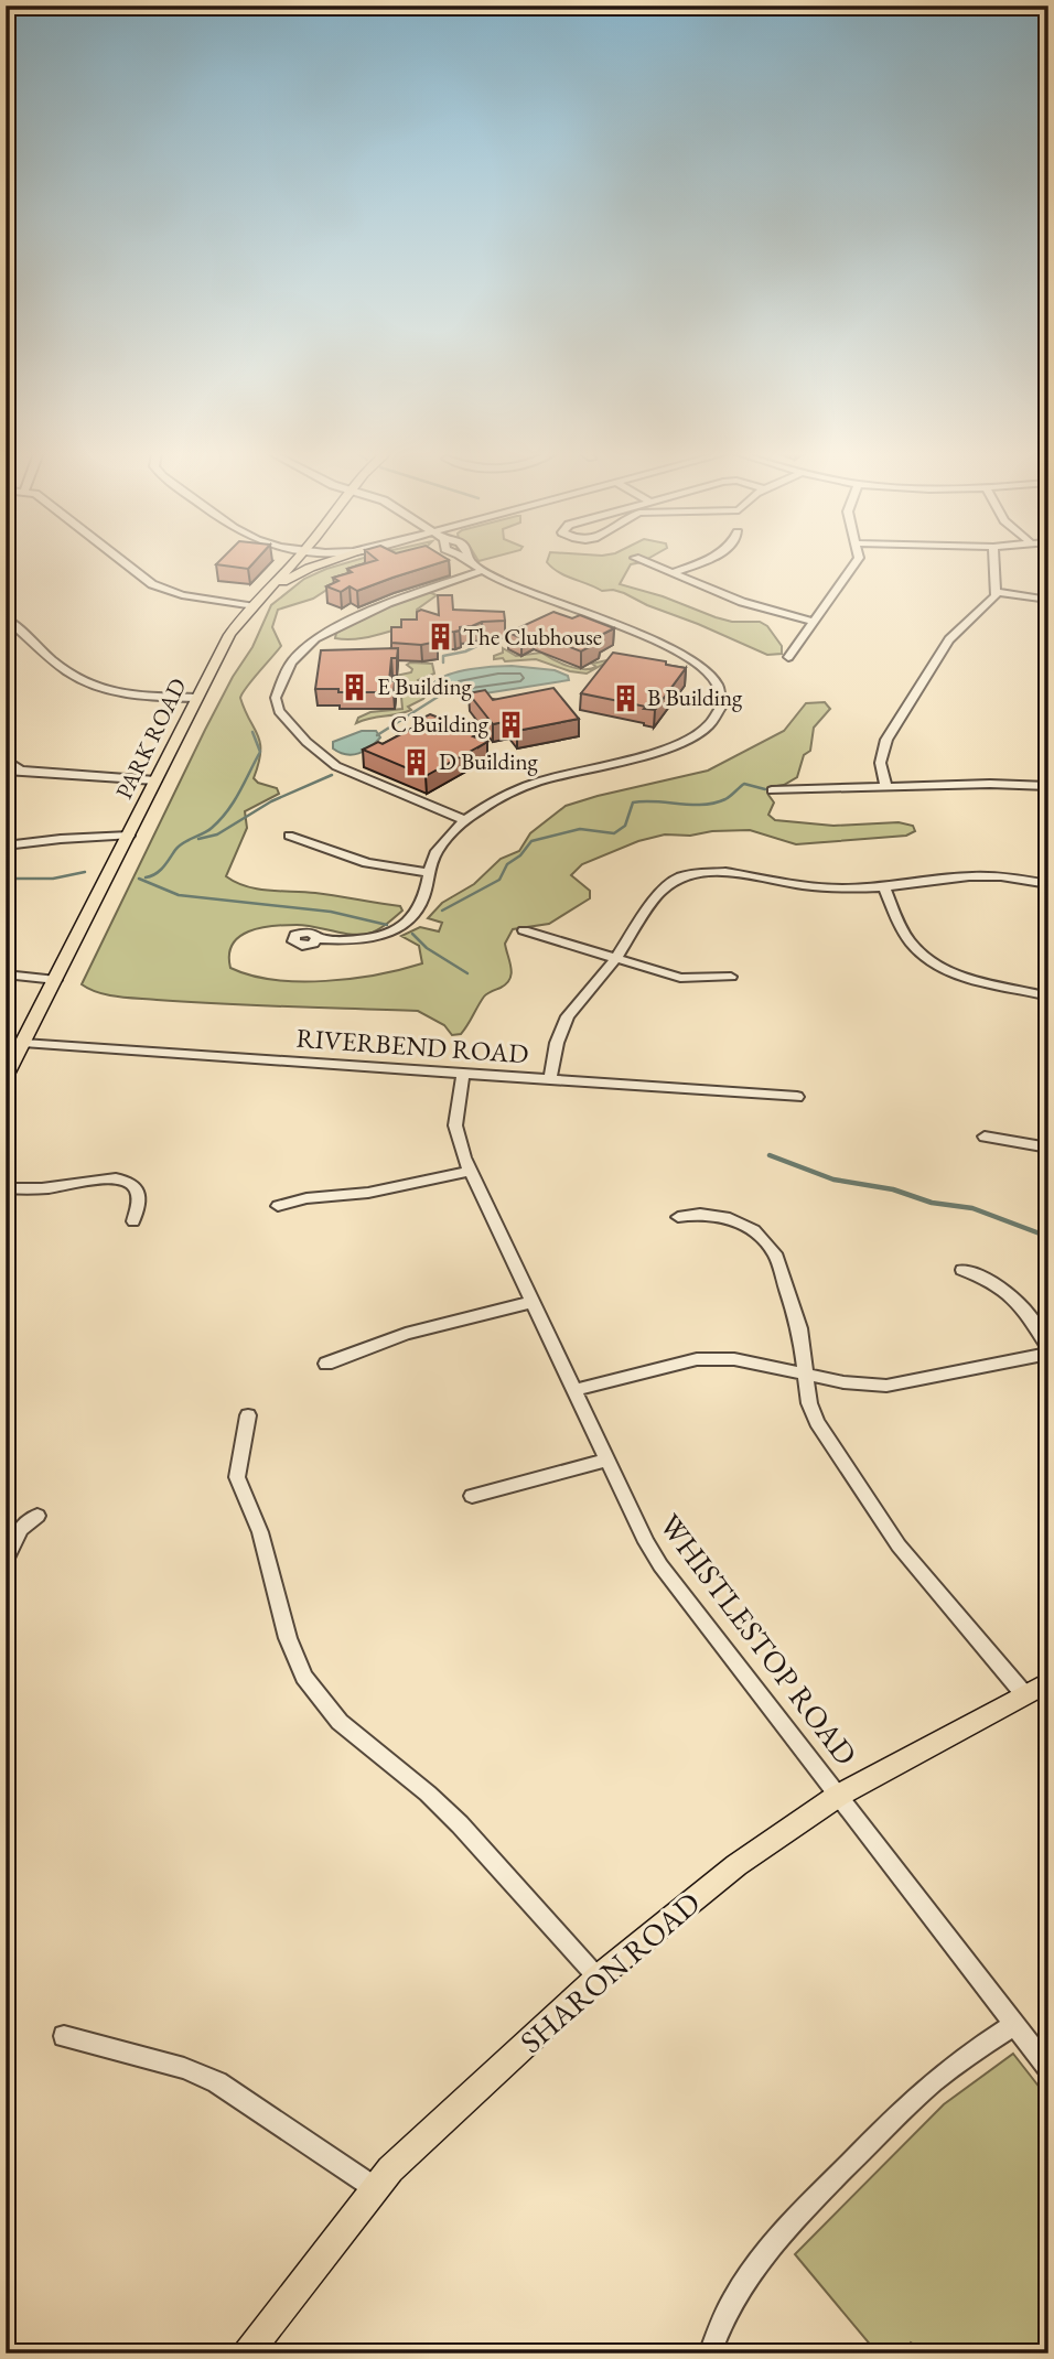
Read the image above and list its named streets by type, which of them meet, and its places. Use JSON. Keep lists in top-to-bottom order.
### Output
{
  "streets": {
    "main road": ["PARK ROAD", "SHARON ROAD"],
    "street": ["RIVERBEND ROAD", "WHISTLESTOP ROAD"]
  },
  "crossings": [
    ["PARK ROAD", "RIVERBEND ROAD"],
    ["RIVERBEND ROAD", "WHISTLESTOP ROAD"],
    ["WHISTLESTOP ROAD", "SHARON ROAD"]
  ],
  "places": {
    "building": [
      "The Clubhouse",
      "E Building",
      "B Building",
      "C Building",
      "D Building"
    ]
  }
}
